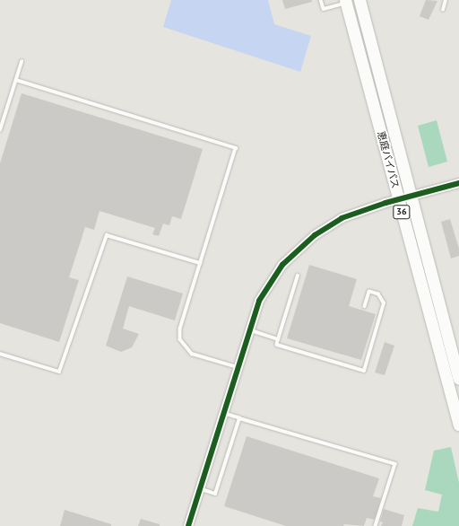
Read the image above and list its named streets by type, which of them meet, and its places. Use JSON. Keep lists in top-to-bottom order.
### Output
{
  "streets": {
    "highway": ["恵庭バイパス", "36"]
  }
}
